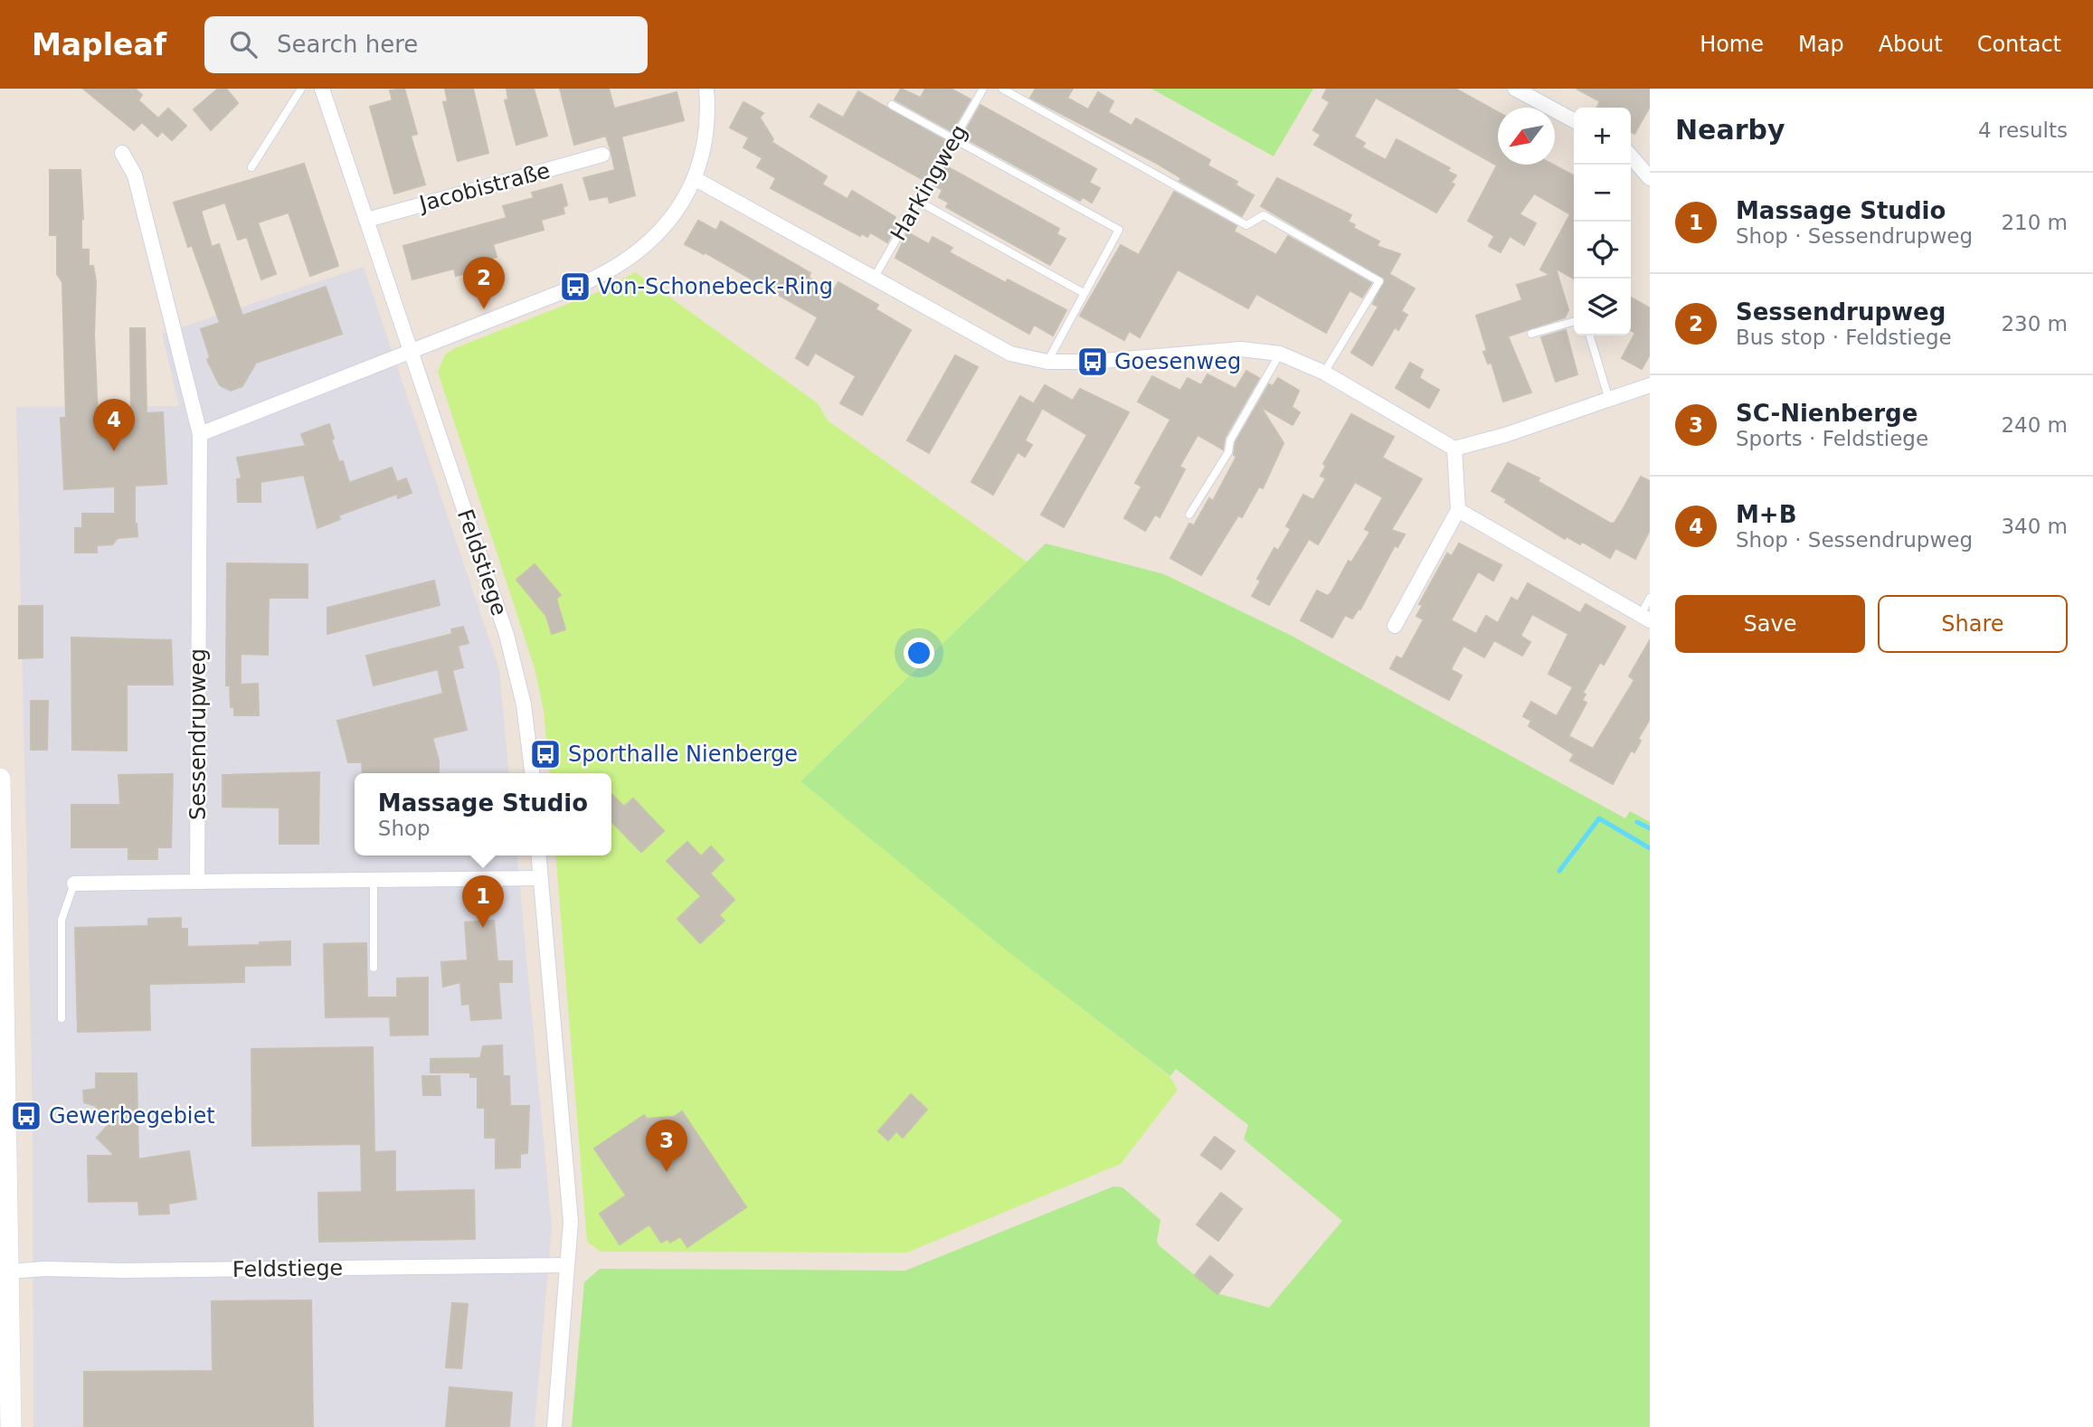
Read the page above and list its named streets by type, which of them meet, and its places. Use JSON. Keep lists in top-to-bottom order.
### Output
{
  "streets": {
    "street": ["Jacobistraße", "Feldstiege", "Sessendrupweg"],
    "lane": ["Harkingweg"]
  },
  "crossings": [
    ["Jacobistraße", "Feldstiege"]
  ],
  "places": {
    "bus stop": [
      "Von-Schonebeck-Ring",
      "Goesenweg",
      "Sporthalle Nienberge",
      "Gewerbegebiet"
    ]
  },
  "north": "bottom left",
  "page": {
    "header": "Mapleaf",
    "search": "Search here",
    "nav": [
      "Home",
      "Map",
      "About",
      "Contact"
    ],
    "heading": ["Nearby", "4 results"],
    "map_buttons": ["+", "−"],
    "list": [
      {
        "mark": "1",
        "name": "Massage Studio",
        "note": "Shop · Sessendrupweg",
        "value": "210 m"
      },
      {
        "mark": "2",
        "name": "Sessendrupweg",
        "note": "Bus stop · Feldstiege",
        "value": "230 m"
      },
      {
        "mark": "3",
        "name": "SC-Nienberge",
        "note": "Sports · Feldstiege",
        "value": "240 m"
      },
      {
        "mark": "4",
        "name": "M+B",
        "note": "Shop · Sessendrupweg",
        "value": "340 m"
      }
    ],
    "pins": [
      "2",
      "4",
      "1",
      "3"
    ],
    "buttons": ["Save", "Share"],
    "popup": ["Massage Studio", "Shop"]
  }
}
